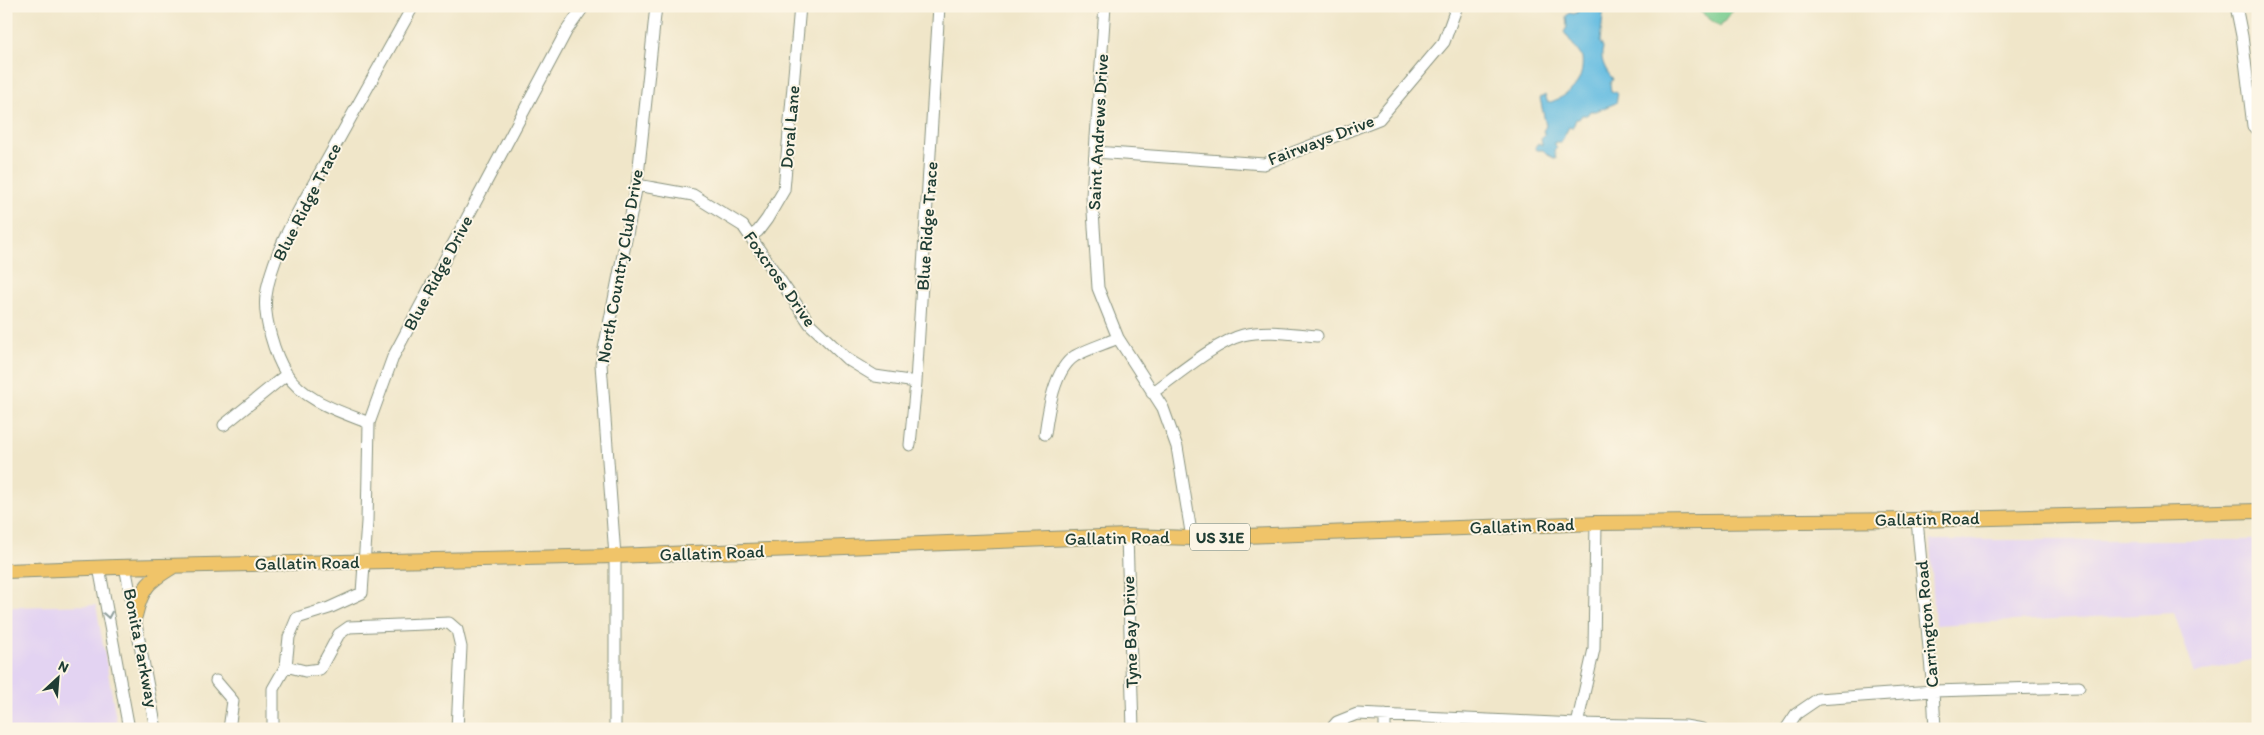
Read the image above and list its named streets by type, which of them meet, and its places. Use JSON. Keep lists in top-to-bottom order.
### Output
{
  "streets": {
    "main road": ["Gallatin Road", "US 31E"],
    "street": [
      "Doral Lane",
      "Saint Andrews Drive",
      "Fairways Drive",
      "Blue Ridge Trace",
      "North Country Club Drive",
      "Blue Ridge Drive",
      "Foxcross Drive",
      "Carrington Road",
      "Tyne Bay Drive",
      "Bonita Parkway"
    ]
  },
  "crossings": [
    ["Doral Lane", "Foxcross Drive"],
    ["Saint Andrews Drive", "Fairways Drive"],
    ["Saint Andrews Drive", "Gallatin Road"],
    ["Blue Ridge Trace", "Blue Ridge Drive"],
    ["Blue Ridge Trace", "Foxcross Drive"],
    ["North Country Club Drive", "Foxcross Drive"],
    ["North Country Club Drive", "Gallatin Road"],
    ["Blue Ridge Drive", "Gallatin Road"],
    ["Gallatin Road", "Carrington Road"],
    ["Gallatin Road", "Tyne Bay Drive"],
    ["Gallatin Road", "Bonita Parkway"]
  ],
  "north": "top right"
}
